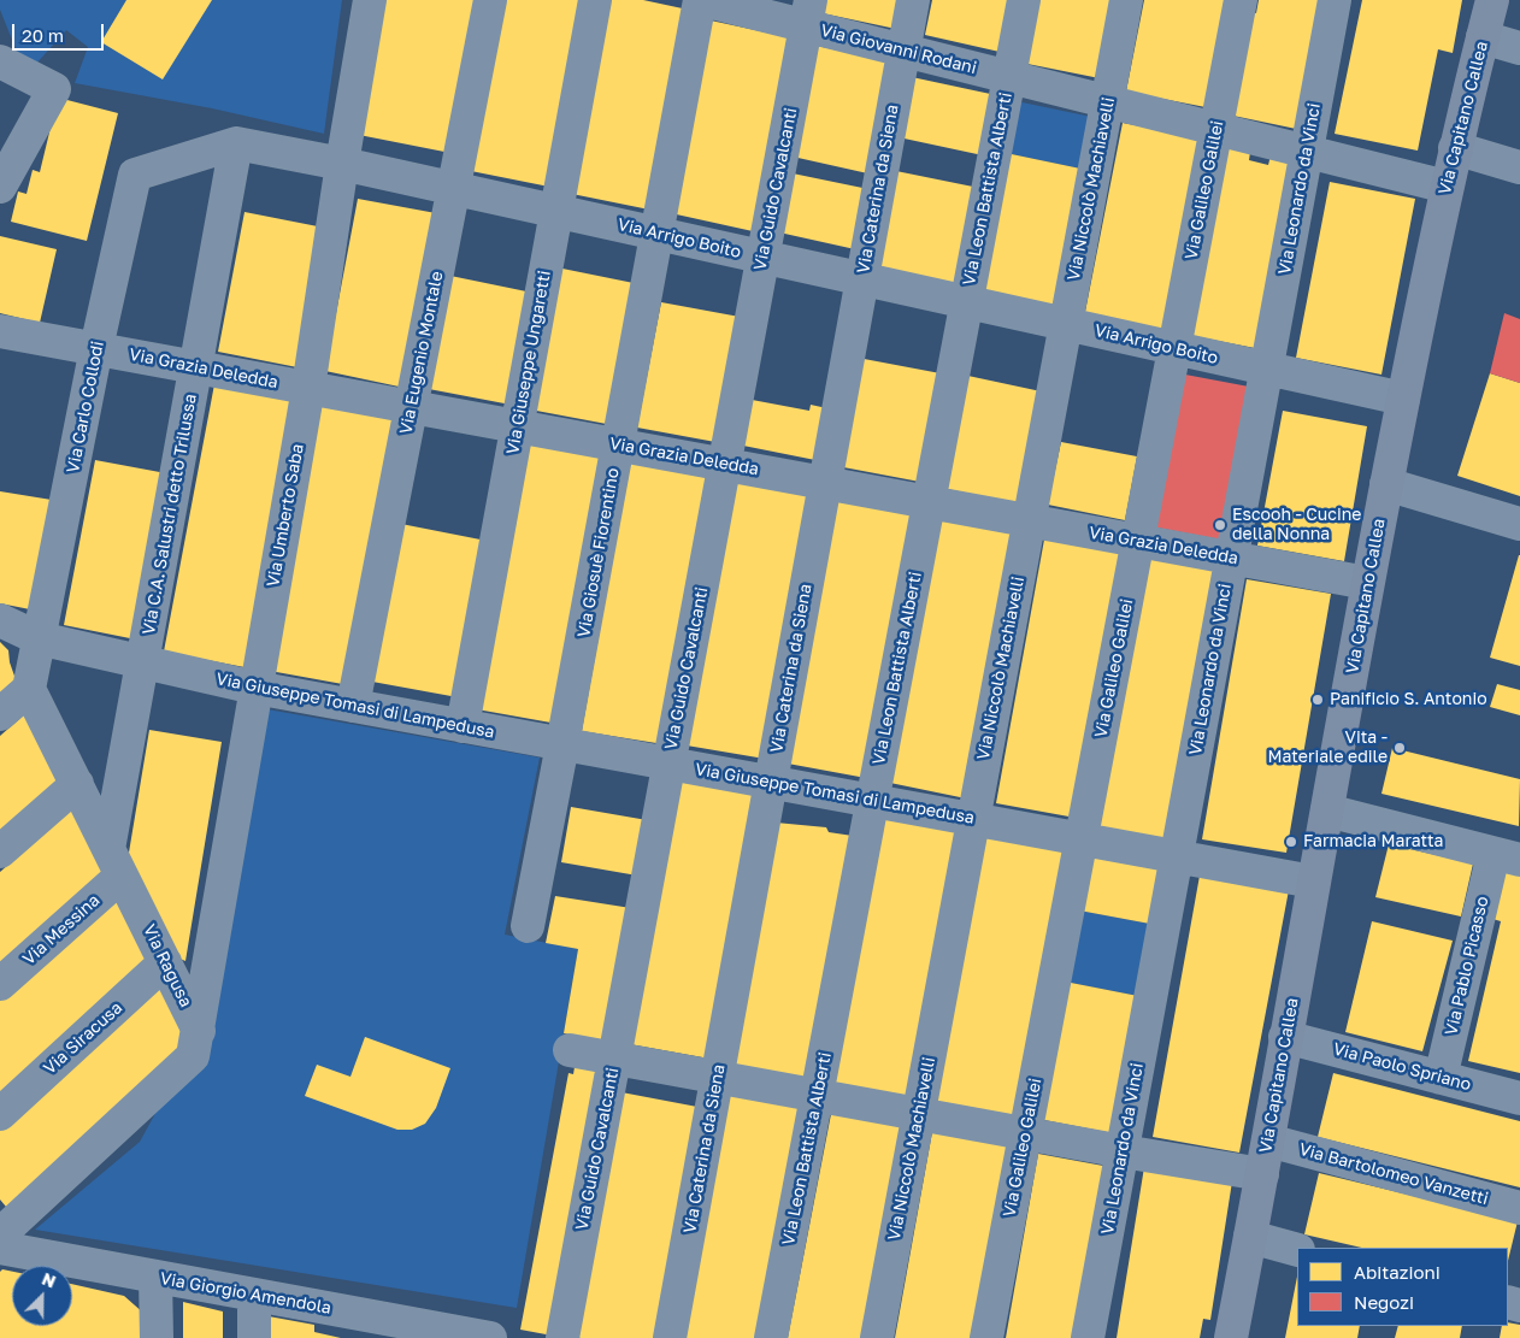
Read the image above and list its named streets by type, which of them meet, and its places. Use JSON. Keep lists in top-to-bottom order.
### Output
{
  "streets": {
    "main road": ["Via Capitano Callea"],
    "street": [
      "Via Giovanni Rodani",
      "Via Guido Cavalcanti",
      "Via Caterina da Siena",
      "Via Leon Battista Alberti",
      "Via Niccolò Machiavelli",
      "Via Leonardo da Vinci",
      "Via Galileo Galilei",
      "Via Arrigo Boito",
      "Via Eugenio Montale",
      "Via Giuseppe Ungaretti",
      "Via Grazia Deledda",
      "Via Carlo Collodi",
      "Via C.A. Salustri detto Trilussa",
      "Via Umberto Saba",
      "Via Giosuè Fiorentino",
      "Via Giuseppe Tomasi di Lampedusa",
      "Via Messina",
      "Via Ragusa",
      "Via Pablo Picasso",
      "Via Siracusa",
      "Via Paolo Spriano",
      "Via Bartolomeo Vanzetti",
      "Via Giorgio Amendola"
    ]
  },
  "crossings": [
    ["Via Giovanni Rodani", "Via Capitano Callea"],
    ["Via Giovanni Rodani", "Via Guido Cavalcanti"],
    ["Via Giovanni Rodani", "Via Caterina da Siena"],
    ["Via Giovanni Rodani", "Via Leon Battista Alberti"],
    ["Via Giovanni Rodani", "Via Niccolò Machiavelli"],
    ["Via Giovanni Rodani", "Via Leonardo da Vinci"],
    ["Via Giovanni Rodani", "Via Galileo Galilei"],
    ["Via Giovanni Rodani", "Via Giosuè Fiorentino"],
    ["Via Capitano Callea", "Via Arrigo Boito"],
    ["Via Capitano Callea", "Via Grazia Deledda"],
    ["Via Capitano Callea", "Via Giuseppe Tomasi di Lampedusa"],
    ["Via Capitano Callea", "Via Paolo Spriano"],
    ["Via Capitano Callea", "Via Bartolomeo Vanzetti"],
    ["Via Guido Cavalcanti", "Via Arrigo Boito"],
    ["Via Guido Cavalcanti", "Via Grazia Deledda"],
    ["Via Guido Cavalcanti", "Via Giuseppe Tomasi di Lampedusa"],
    ["Via Caterina da Siena", "Via Arrigo Boito"],
    ["Via Caterina da Siena", "Via Grazia Deledda"],
    ["Via Caterina da Siena", "Via Giuseppe Tomasi di Lampedusa"],
    ["Via Leon Battista Alberti", "Via Arrigo Boito"],
    ["Via Leon Battista Alberti", "Via Grazia Deledda"],
    ["Via Leon Battista Alberti", "Via Giuseppe Tomasi di Lampedusa"],
    ["Via Niccolò Machiavelli", "Via Arrigo Boito"],
    ["Via Niccolò Machiavelli", "Via Grazia Deledda"],
    ["Via Niccolò Machiavelli", "Via Giuseppe Tomasi di Lampedusa"],
    ["Via Leonardo da Vinci", "Via Arrigo Boito"],
    ["Via Leonardo da Vinci", "Via Grazia Deledda"],
    ["Via Leonardo da Vinci", "Via Giuseppe Tomasi di Lampedusa"],
    ["Via Galileo Galilei", "Via Arrigo Boito"],
    ["Via Galileo Galilei", "Via Grazia Deledda"],
    ["Via Galileo Galilei", "Via Giuseppe Tomasi di Lampedusa"],
    ["Via Arrigo Boito", "Via Eugenio Montale"],
    ["Via Arrigo Boito", "Via Giuseppe Ungaretti"],
    ["Via Arrigo Boito", "Via Carlo Collodi"],
    ["Via Arrigo Boito", "Via C.A. Salustri detto Trilussa"],
    ["Via Arrigo Boito", "Via Umberto Saba"],
    ["Via Arrigo Boito", "Via Giosuè Fiorentino"],
    ["Via Eugenio Montale", "Via Grazia Deledda"],
    ["Via Eugenio Montale", "Via Giuseppe Tomasi di Lampedusa"],
    ["Via Giuseppe Ungaretti", "Via Grazia Deledda"],
    ["Via Giuseppe Ungaretti", "Via Giuseppe Tomasi di Lampedusa"],
    ["Via Grazia Deledda", "Via Carlo Collodi"],
    ["Via Grazia Deledda", "Via C.A. Salustri detto Trilussa"],
    ["Via Grazia Deledda", "Via Umberto Saba"],
    ["Via Grazia Deledda", "Via Giosuè Fiorentino"],
    ["Via Carlo Collodi", "Via Giuseppe Tomasi di Lampedusa"],
    ["Via C.A. Salustri detto Trilussa", "Via Giuseppe Tomasi di Lampedusa"],
    ["Via C.A. Salustri detto Trilussa", "Via Messina"],
    ["Via C.A. Salustri detto Trilussa", "Via Ragusa"],
    ["Via Umberto Saba", "Via Giuseppe Tomasi di Lampedusa"],
    ["Via Umberto Saba", "Via Ragusa"],
    ["Via Giosuè Fiorentino", "Via Giuseppe Tomasi di Lampedusa"],
    ["Via Messina", "Via Ragusa"],
    ["Via Ragusa", "Via Siracusa"],
    ["Via Pablo Picasso", "Via Paolo Spriano"]
  ],
  "places": [
    "Escooh - Cucine della Nonna",
    "Panificio S. Antonio",
    "Vita - Materiale edile",
    "Farmacia Maratta"
  ],
  "legend": ["Abitazioni", "Negozi"],
  "scale_bar": "20 m",
  "north": "top right"
}
